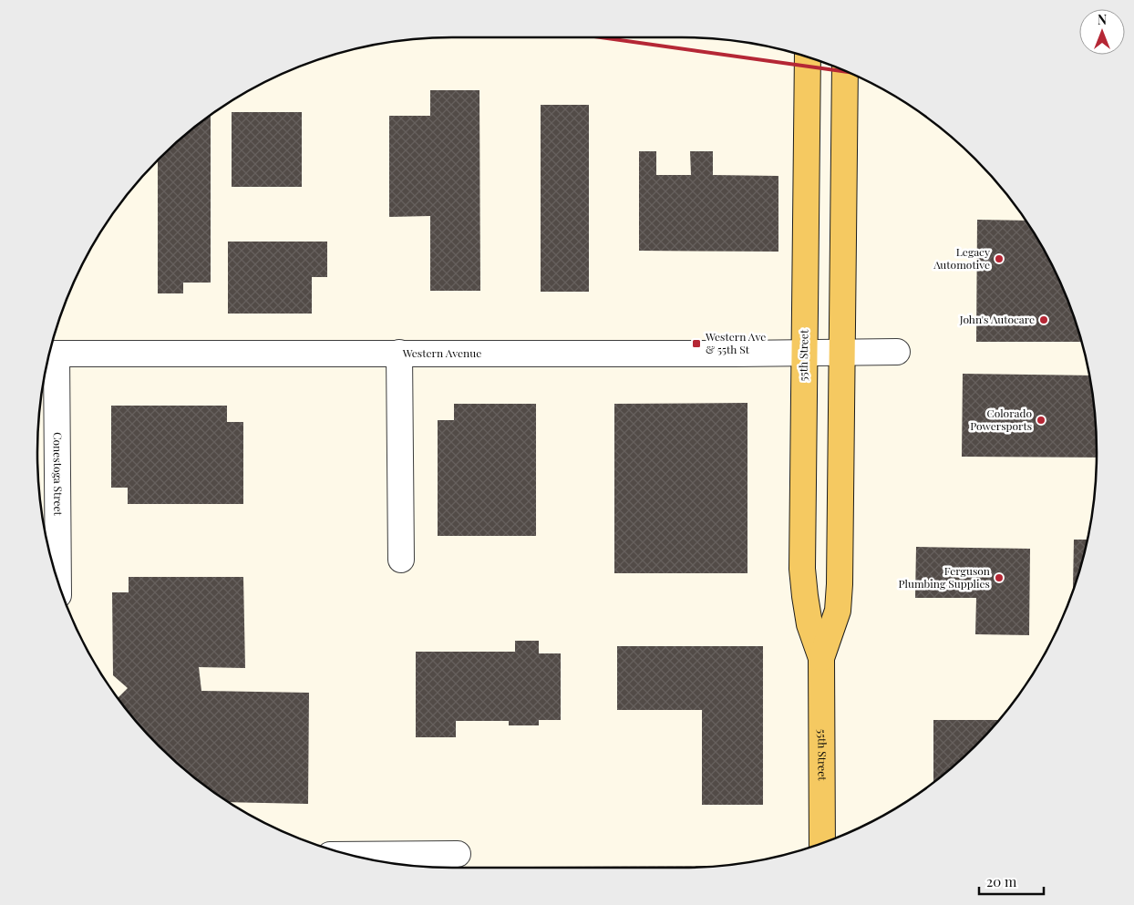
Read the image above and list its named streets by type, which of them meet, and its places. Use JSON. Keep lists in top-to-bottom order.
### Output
{
  "streets": {
    "main road": ["55th Street"],
    "street": ["Western Avenue", "Conestoga Street"]
  },
  "crossings": [
    ["Western Avenue", "55th Street"]
  ],
  "places": {
    "other": [
      "Legacy Automotive",
      "John's Autocare",
      "Colorado Powersports",
      "Ferguson Plumbing Supplies"
    ],
    "transit": ["Western Ave & 55th St"]
  },
  "scale_bar": "20 m",
  "north": "top"
}
